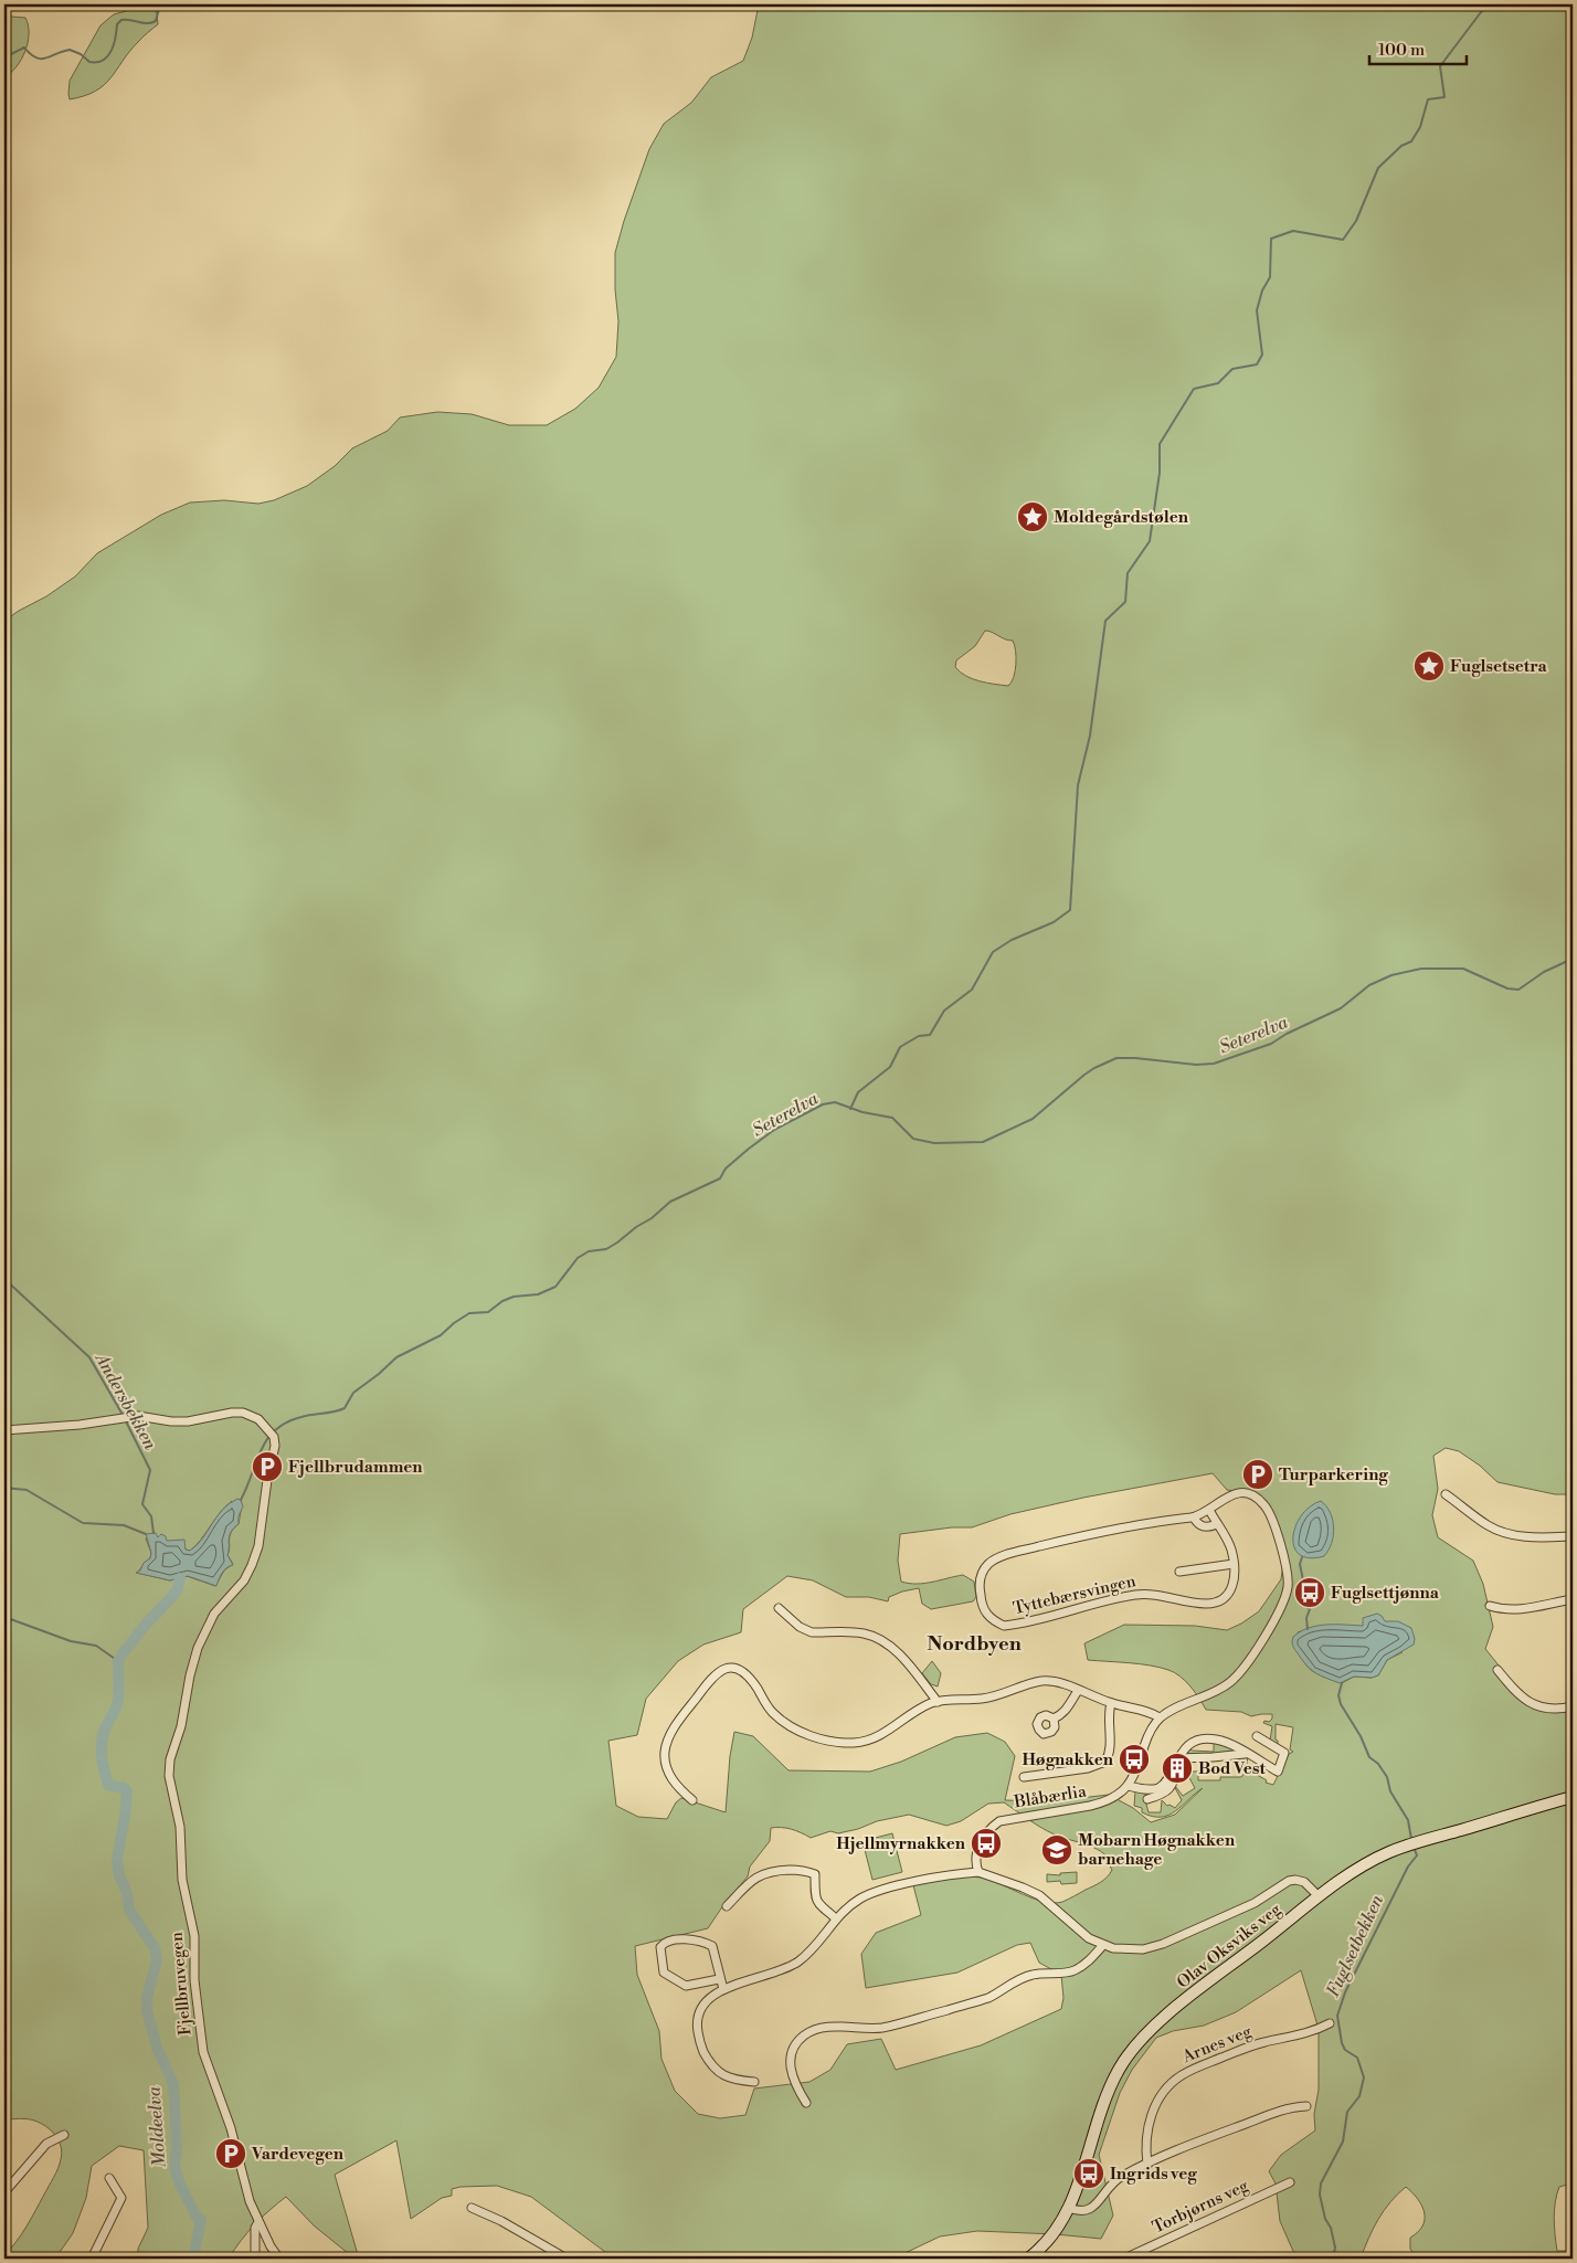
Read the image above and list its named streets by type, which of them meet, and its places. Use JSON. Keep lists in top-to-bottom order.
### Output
{
  "streets": {
    "street": [
      "Tyttebærsvingen",
      "Blåbærlia",
      "Olav Oksviks veg",
      "Fjellbruvegen",
      "Arnes veg",
      "Torbjørns veg"
    ]
  },
  "districts": ["Nordbyen"],
  "water": [
    "Seterelva",
    "Andersbekken",
    "Fuglsetbekken",
    "Moldeelva"
  ],
  "places": {
    "place": ["Moldegårdstølen", "Fuglsetsetra"],
    "parking": ["Fjellbrudammen", "Turparkering", "Vardevegen"],
    "bus stop": [
      "Fuglsettjønna",
      "Høgnakken",
      "Hjellmyrnakken",
      "Ingrids veg"
    ],
    "building": ["Bod Vest"],
    "school or university": ["Mobarn Høgnakken barnehage"]
  },
  "scale_bar": "100 m"
}
